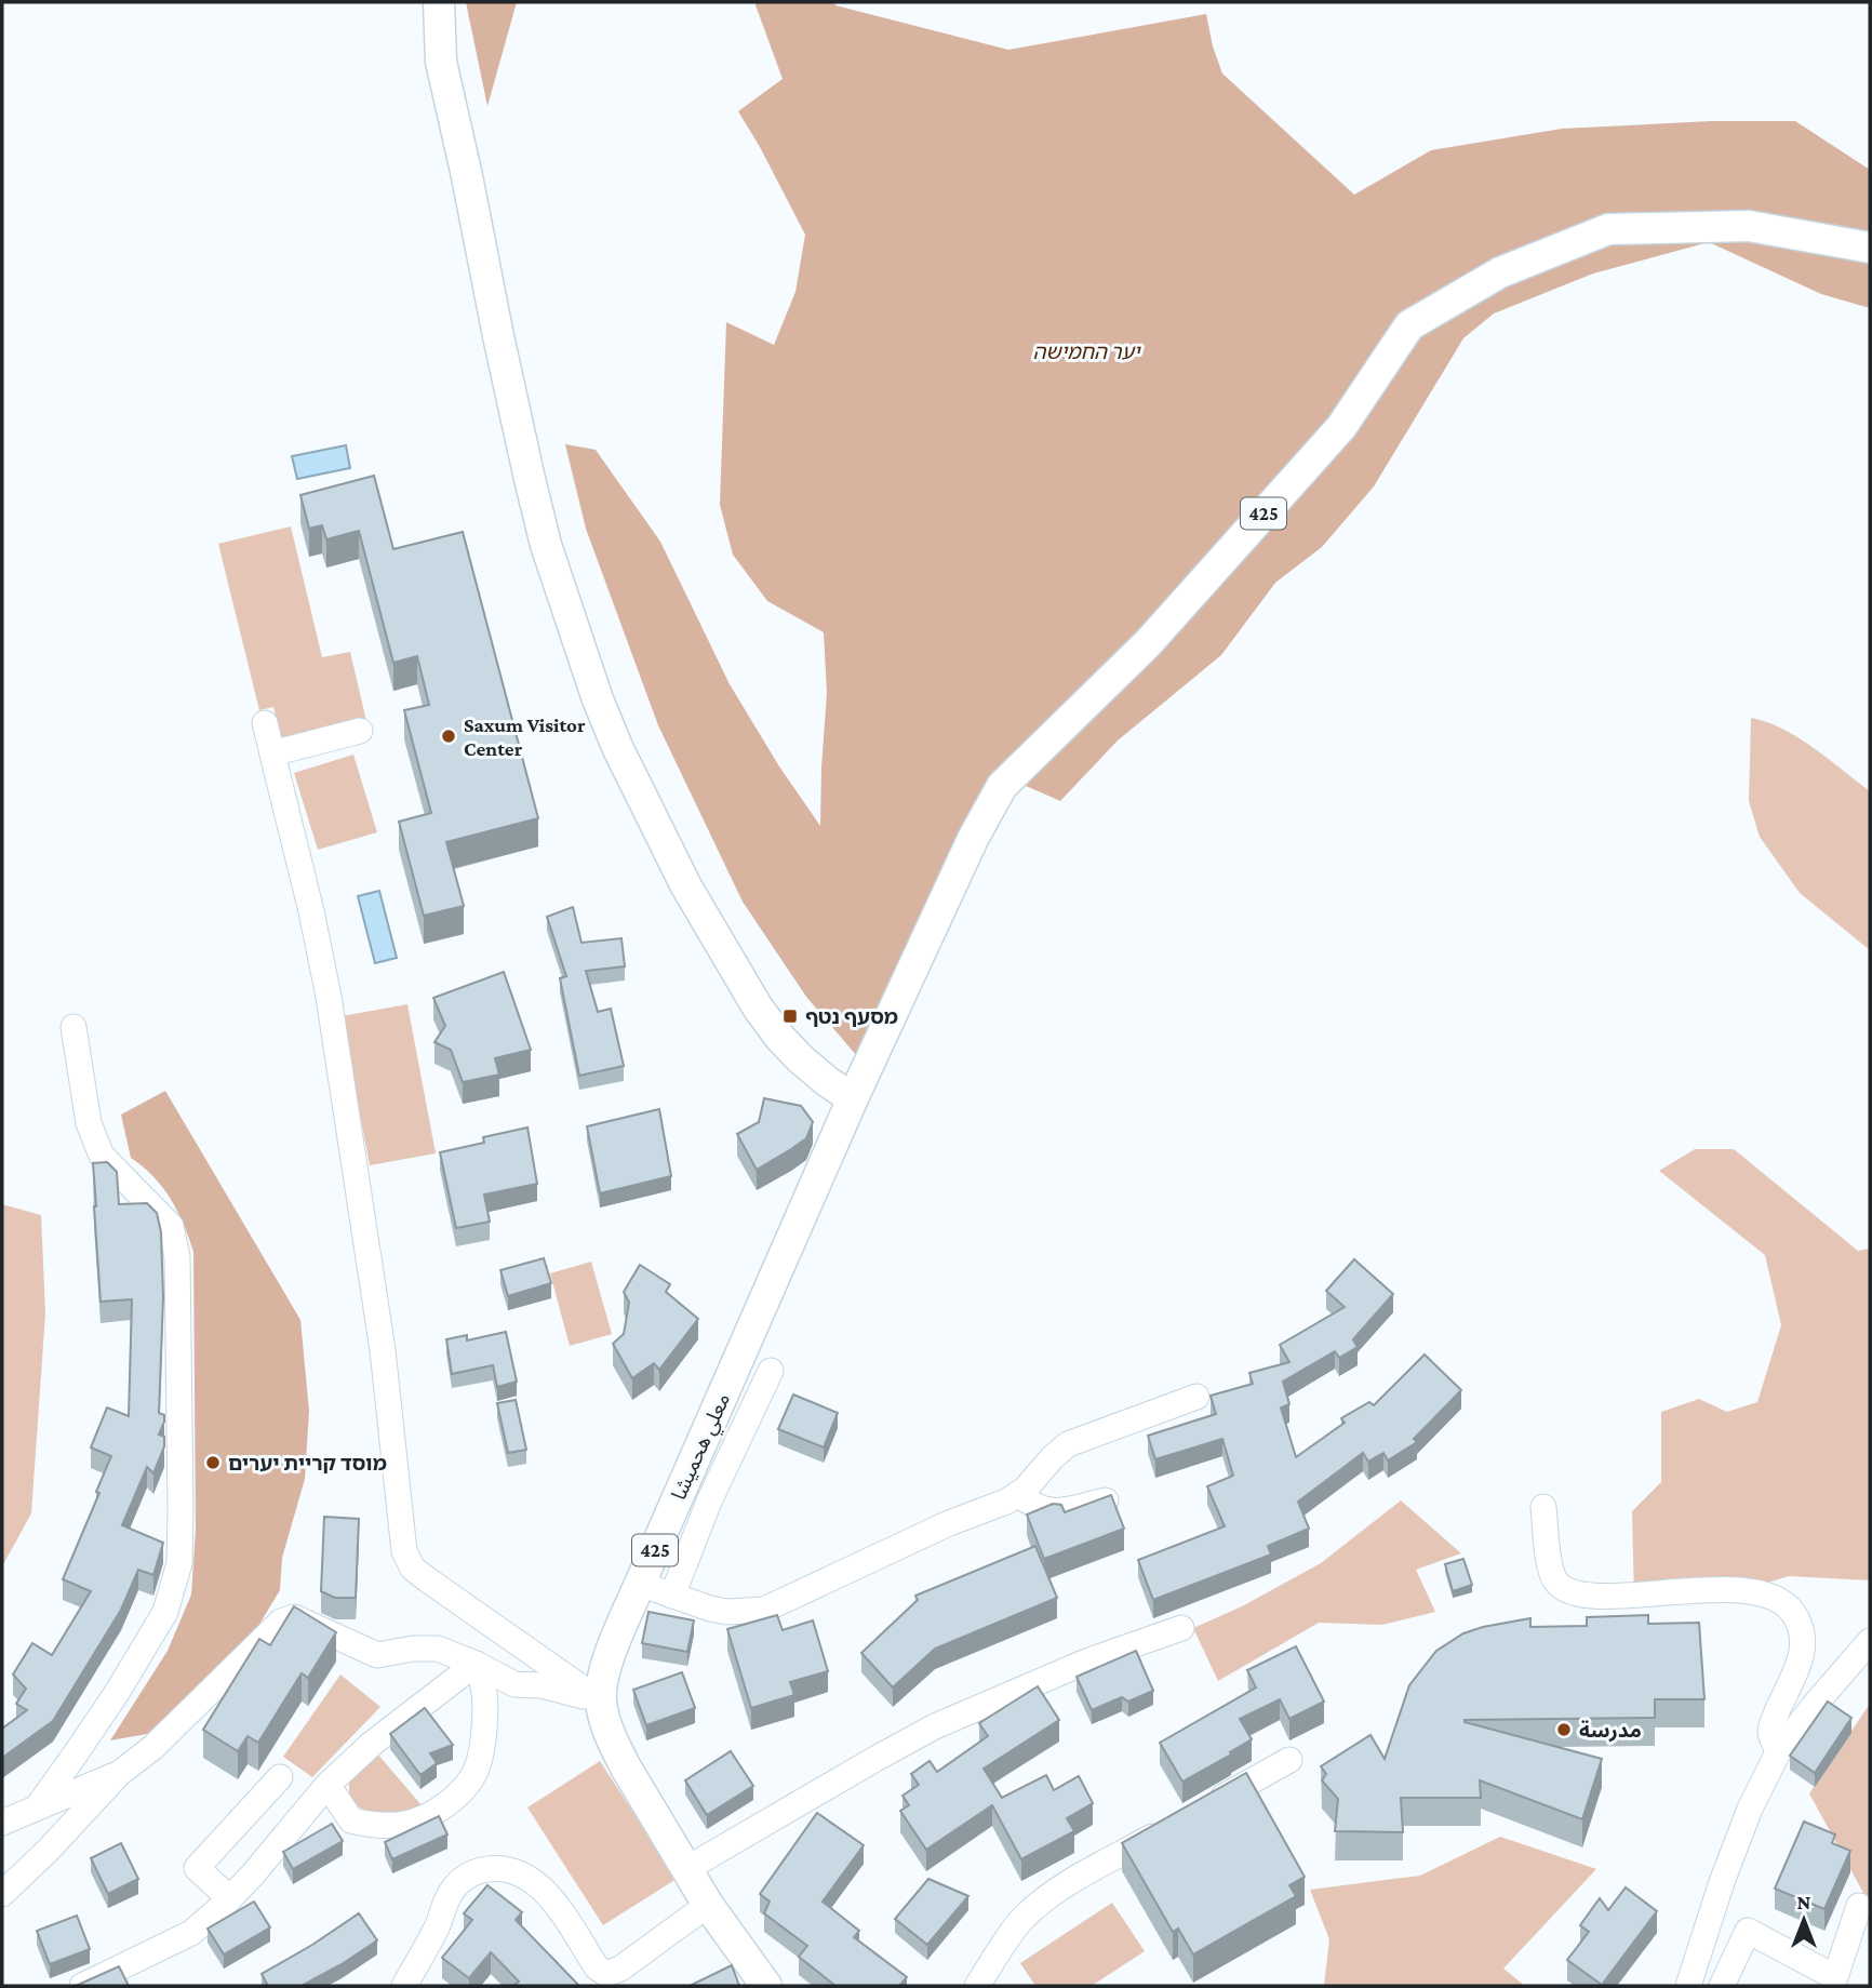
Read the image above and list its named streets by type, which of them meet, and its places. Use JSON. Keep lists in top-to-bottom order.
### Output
{
  "streets": {
    "main road": ["425", "معلي هحميشا"]
  },
  "crossings": [
    ["425", "معلي هحميشا"]
  ],
  "parks": ["יער החמישה"],
  "places": {
    "other": ["Saxum Visitor Center", "מוסד קריית יערים", "مدرسة"],
    "transit": ["מסעף נטף"]
  },
  "north": "top"
}
